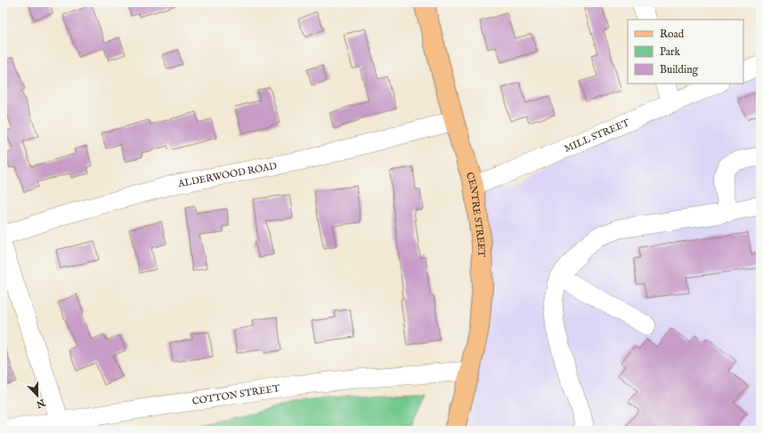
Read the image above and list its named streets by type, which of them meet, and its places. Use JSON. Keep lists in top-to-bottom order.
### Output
{
  "streets": {
    "main road": ["CENTRE STREET"],
    "street": ["MILL STREET", "ALDERWOOD ROAD", "COTTON STREET"]
  },
  "crossings": [
    ["MILL STREET", "CENTRE STREET"],
    ["ALDERWOOD ROAD", "CENTRE STREET"],
    ["CENTRE STREET", "COTTON STREET"]
  ],
  "legend": ["Road", "Park", "Building"],
  "north": "bottom"
}
